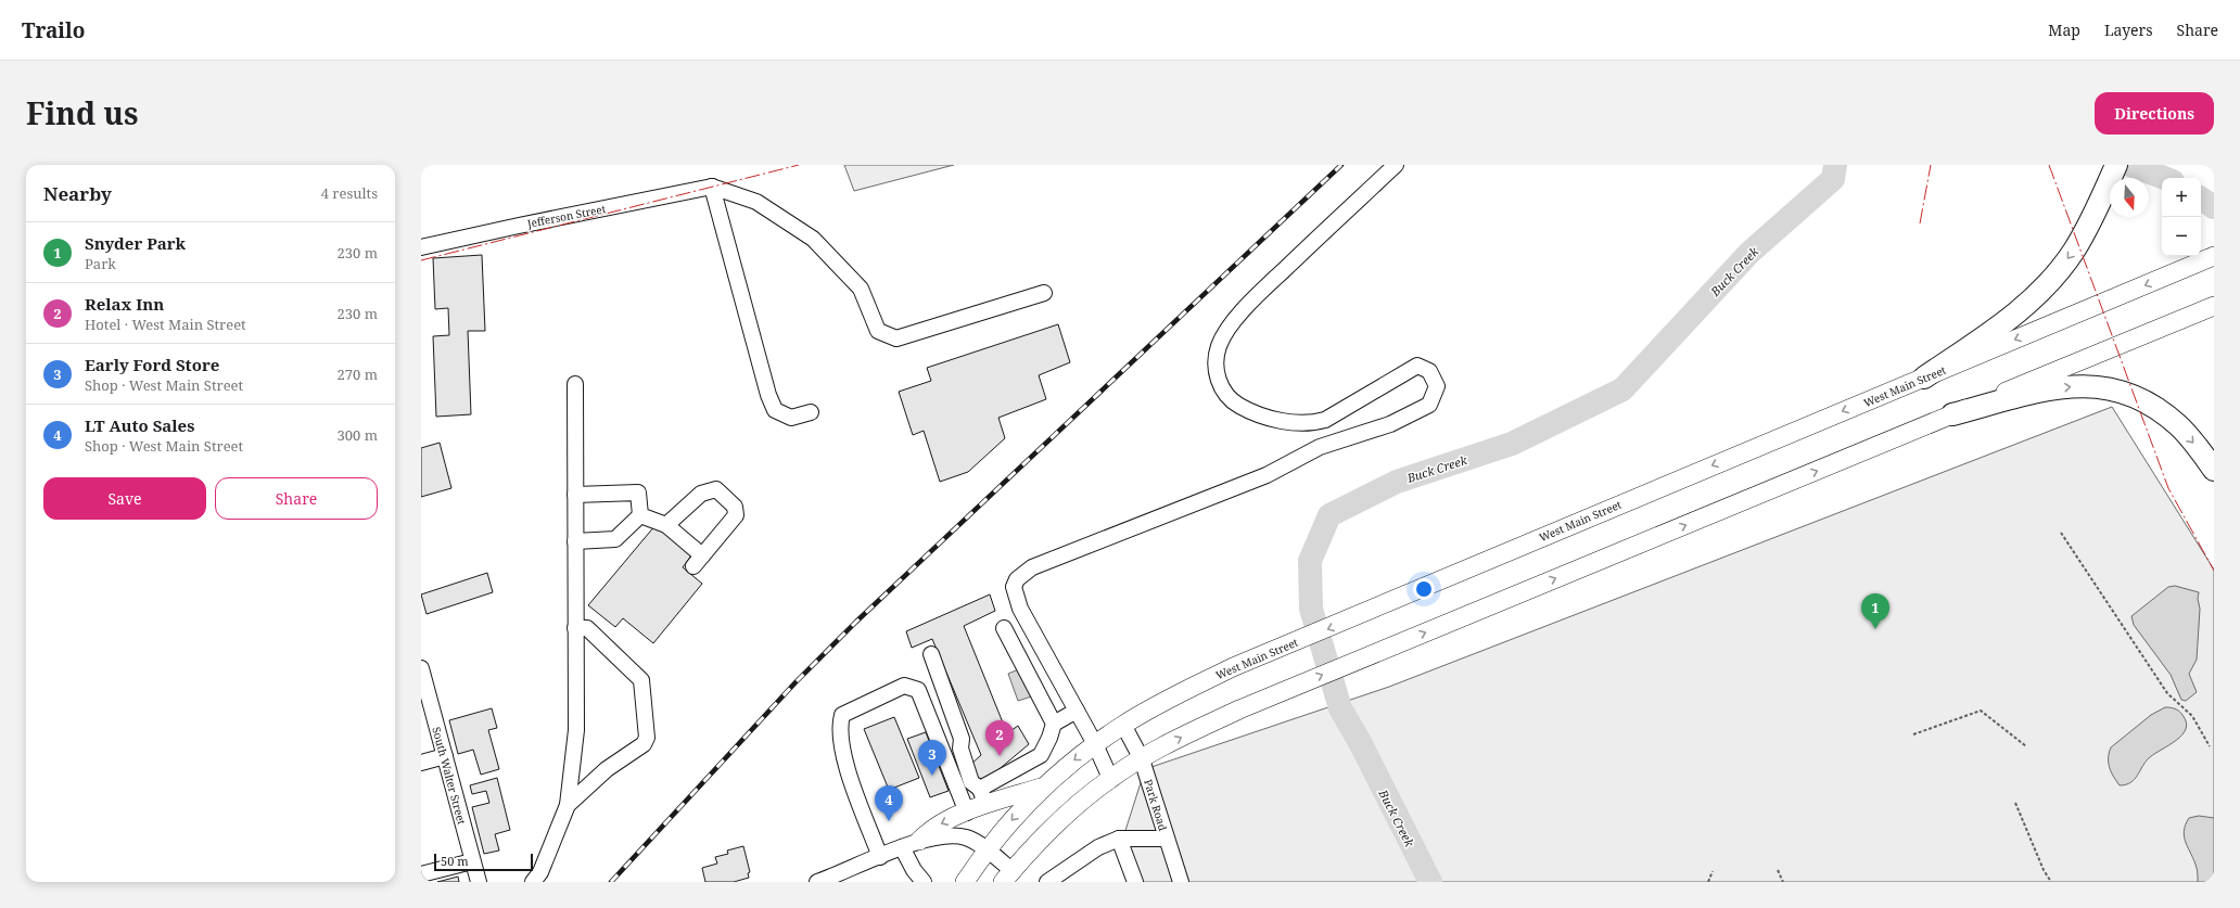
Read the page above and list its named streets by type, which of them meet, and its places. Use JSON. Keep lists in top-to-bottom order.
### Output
{
  "streets": {
    "main road": ["West Main Street"],
    "street": ["Jefferson Street", "South Walter Street", "Park Road"]
  },
  "crossings": [
    ["West Main Street", "Park Road"]
  ],
  "water": ["Buck Creek"],
  "scale_bar": "50 m",
  "north": "bottom",
  "page": {
    "header": "Trailo",
    "nav": ["Map", "Layers", "Share"],
    "title": "Find us",
    "buttons": [
      "Directions",
      ["Save", "Share"]
    ],
    "heading": ["Nearby", "4 results"],
    "map_buttons": ["+", "−"],
    "list": [
      {
        "mark": "1",
        "name": "Snyder Park",
        "note": "Park",
        "value": "230 m"
      },
      {
        "mark": "2",
        "name": "Relax Inn",
        "note": "Hotel · West Main Street",
        "value": "230 m"
      },
      {
        "mark": "3",
        "name": "Early Ford Store",
        "note": "Shop · West Main Street",
        "value": "270 m"
      },
      {
        "mark": "4",
        "name": "LT Auto Sales",
        "note": "Shop · West Main Street",
        "value": "300 m"
      }
    ],
    "pins": [
      "1",
      "2",
      "3",
      "4"
    ],
    "scale": "50 m"
  }
}
